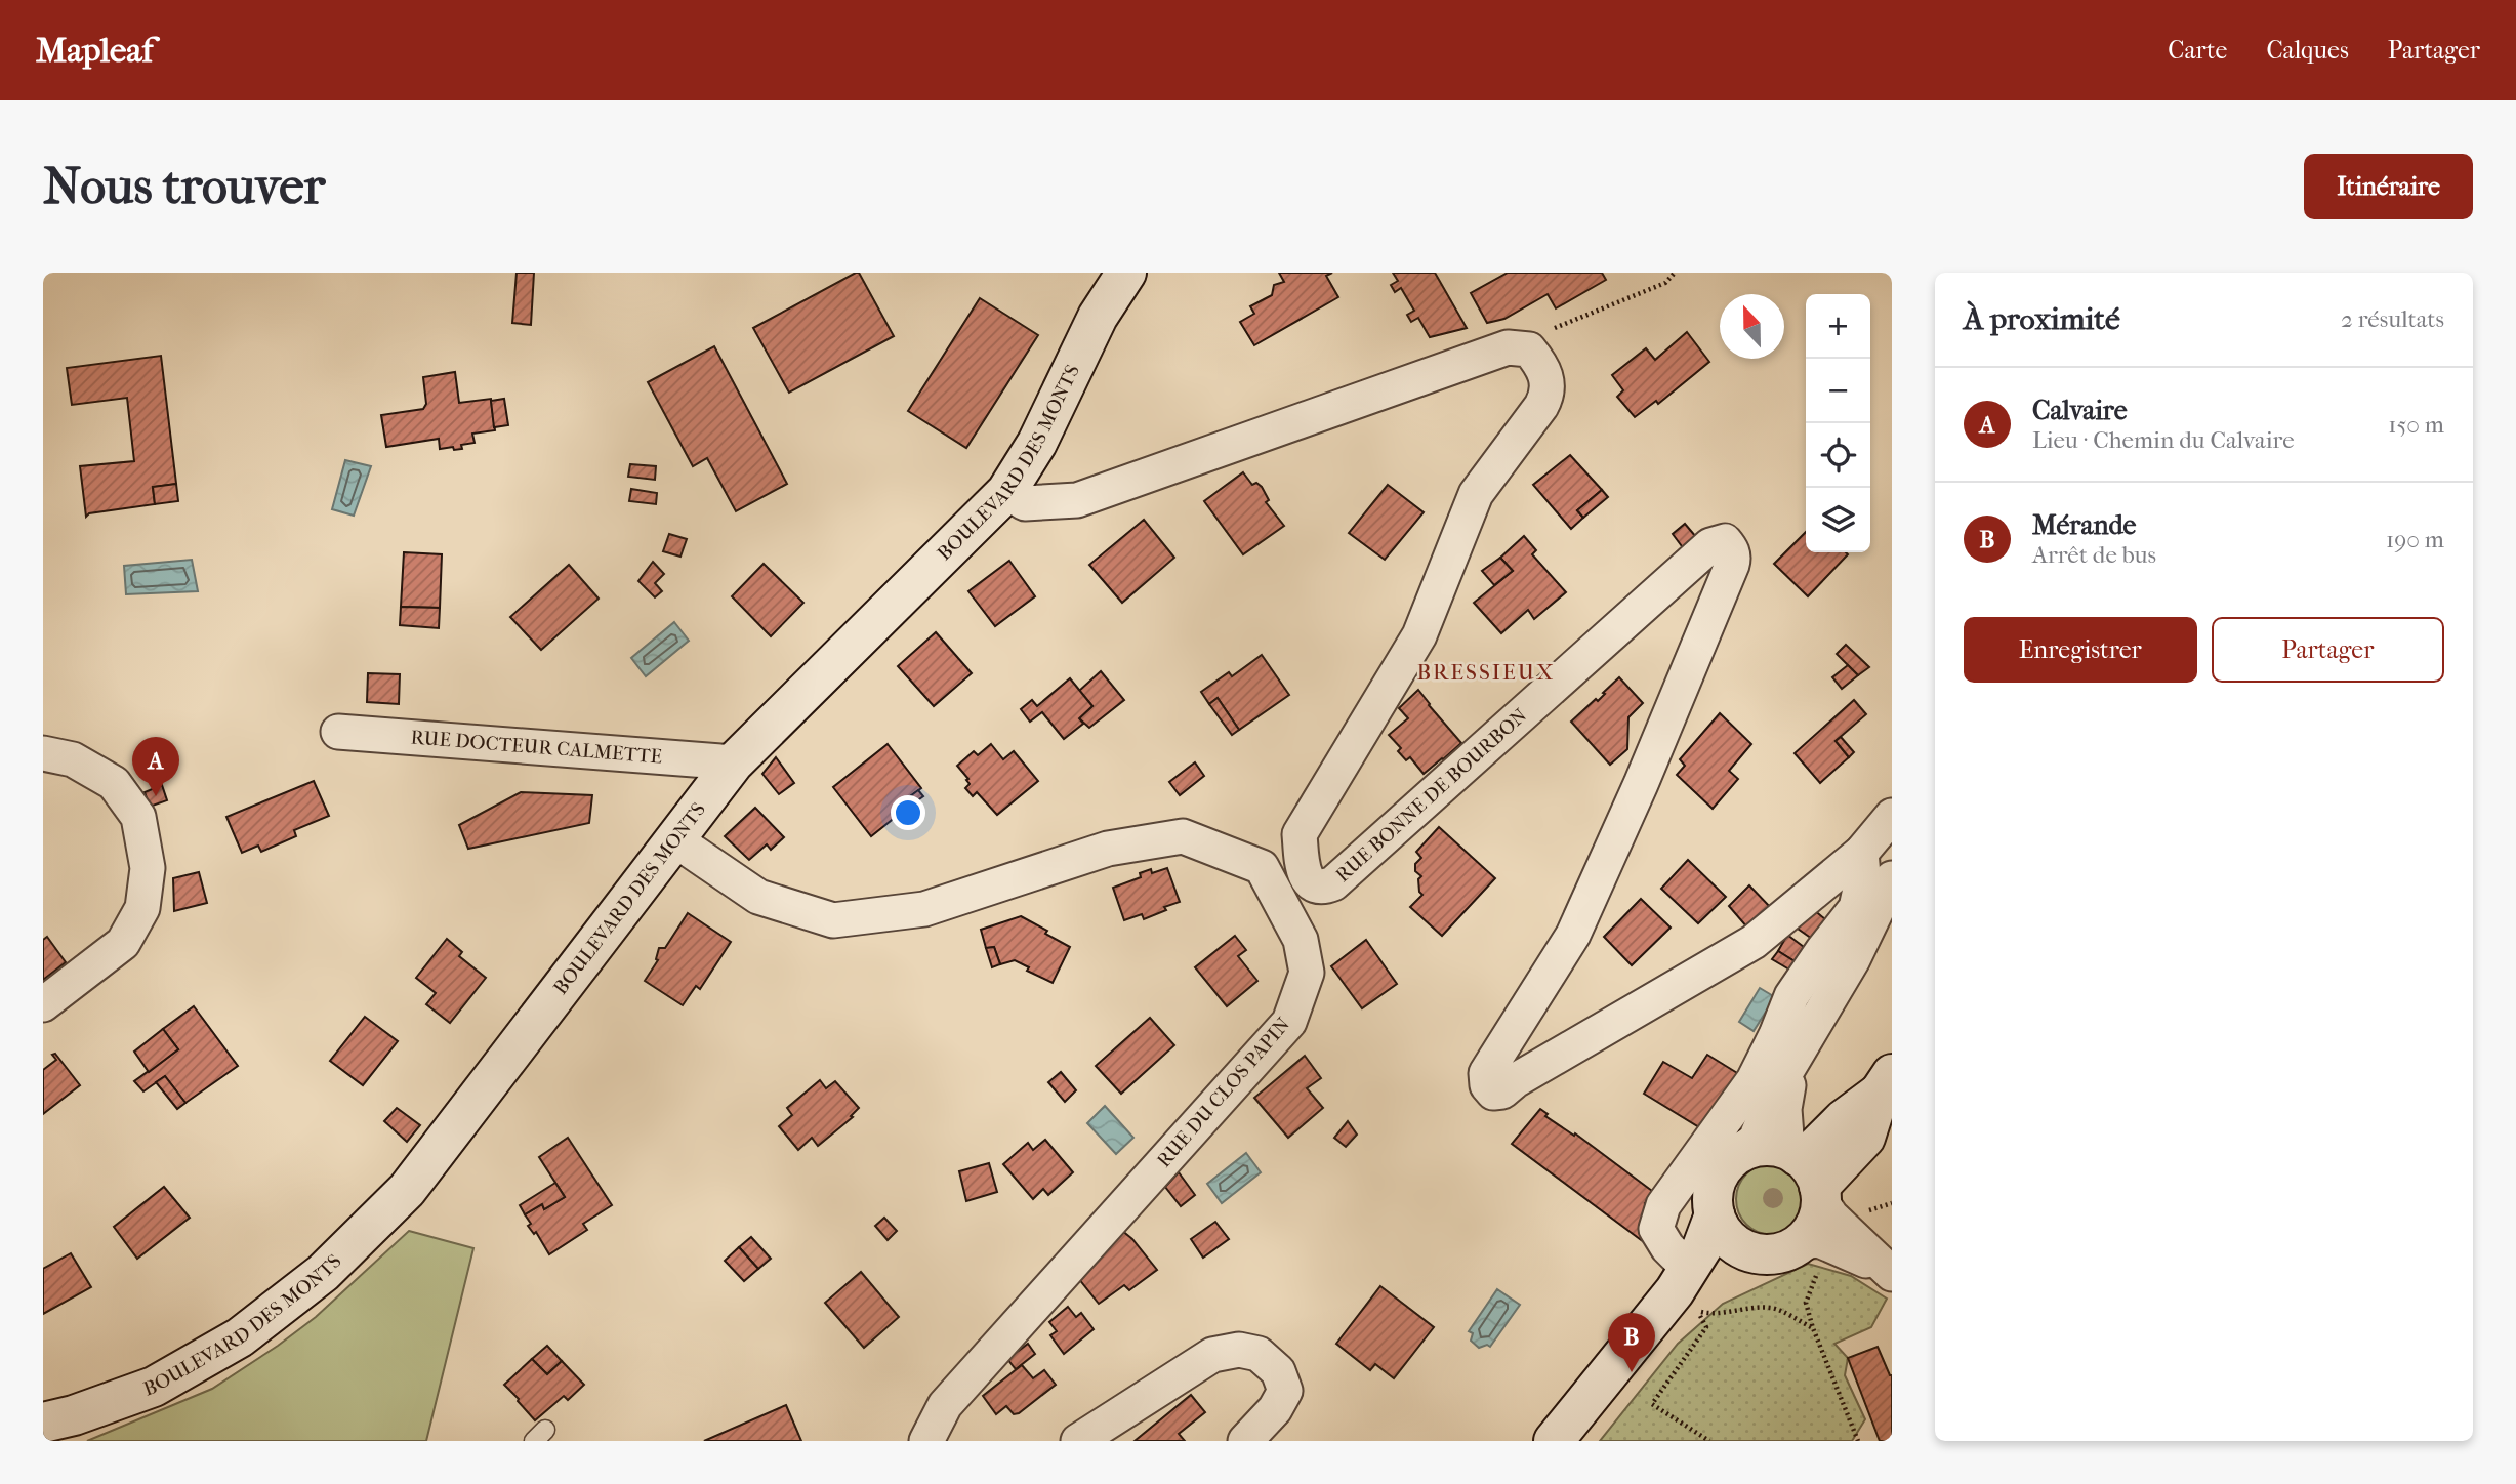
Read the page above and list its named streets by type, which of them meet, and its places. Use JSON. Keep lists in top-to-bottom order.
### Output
{
  "streets": {
    "street": [
      "BOULEVARD DES MONTS",
      "RUE DOCTEUR CALMETTE",
      "RUE BONNE DE BOURBON",
      "RUE DU CLOS PAPIN"
    ]
  },
  "crossings": [
    ["BOULEVARD DES MONTS", "RUE DOCTEUR CALMETTE"],
    ["BOULEVARD DES MONTS", "RUE DU CLOS PAPIN"]
  ],
  "districts": ["BRESSIEUX"],
  "north": "top",
  "page": {
    "header": "Mapleaf",
    "nav": ["Carte", "Calques", "Partager"],
    "buttons": [
      "Itinéraire",
      ["Enregistrer", "Partager"]
    ],
    "title": "Nous trouver",
    "heading": ["À proximité", "2 résultats"],
    "map_buttons": ["+", "−"],
    "list": [
      {
        "mark": "A",
        "name": "Calvaire",
        "note": "Lieu · Chemin du Calvaire",
        "value": "150 m"
      },
      {
        "mark": "B",
        "name": "Mérande",
        "note": "Arrêt de bus",
        "value": "190 m"
      }
    ],
    "pins": ["A", "B"]
  }
}
